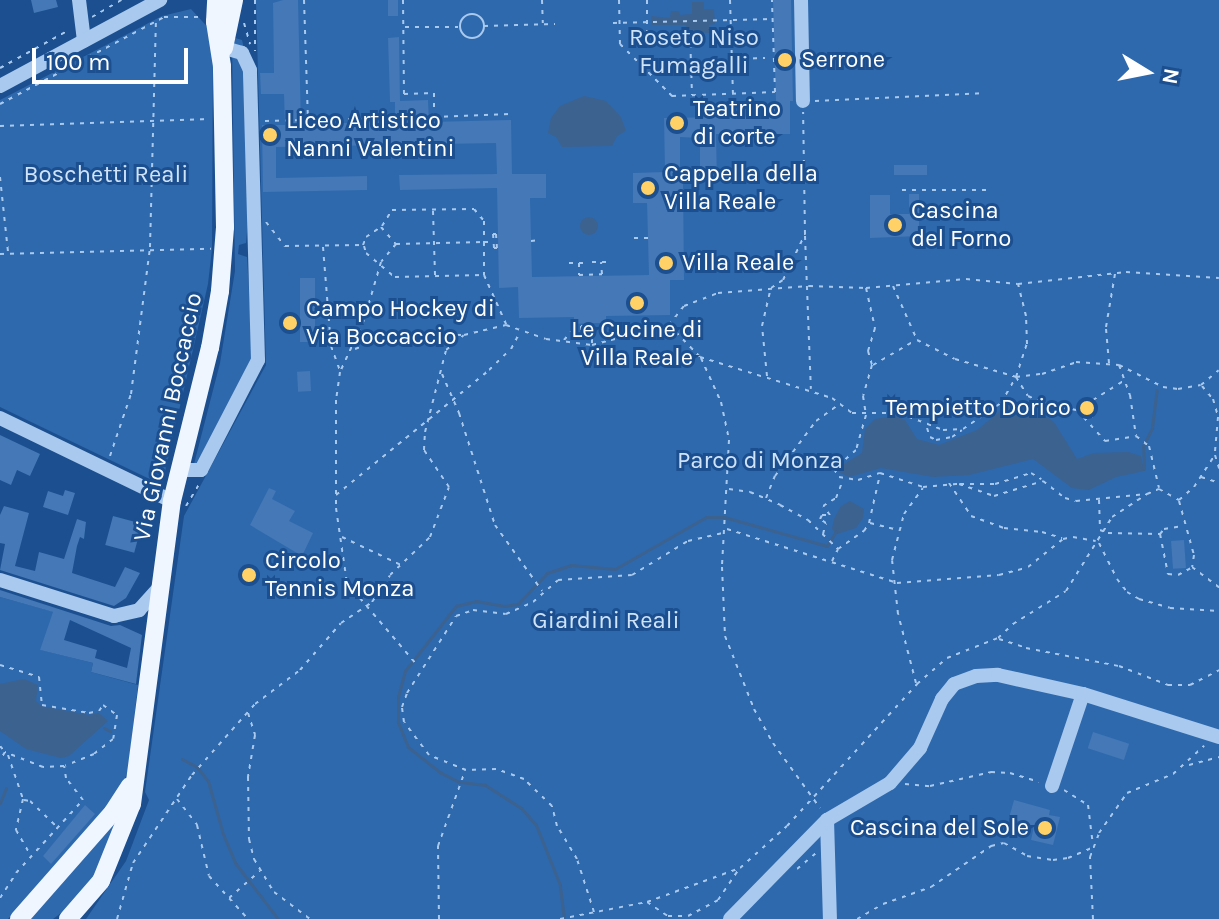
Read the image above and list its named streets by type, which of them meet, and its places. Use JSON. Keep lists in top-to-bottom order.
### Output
{
  "streets": {
    "main road": ["Via Giovanni Boccaccio"]
  },
  "parks": [
    "Roseto Niso Fumagalli",
    "Boschetti Reali",
    "Parco di Monza",
    "Giardini Reali"
  ],
  "places": [
    "Serrone",
    "Teatrino di corte",
    "Liceo Artistico Nanni Valentini",
    "Cappella della Villa Reale",
    "Cascina del Forno",
    "Villa Reale",
    "Le Cucine di Villa Reale",
    "Campo Hockey di Via Boccaccio",
    "Tempietto Dorico",
    "Circolo Tennis Monza",
    "Cascina del Sole"
  ],
  "scale_bar": "100 m",
  "north": "right"
}
